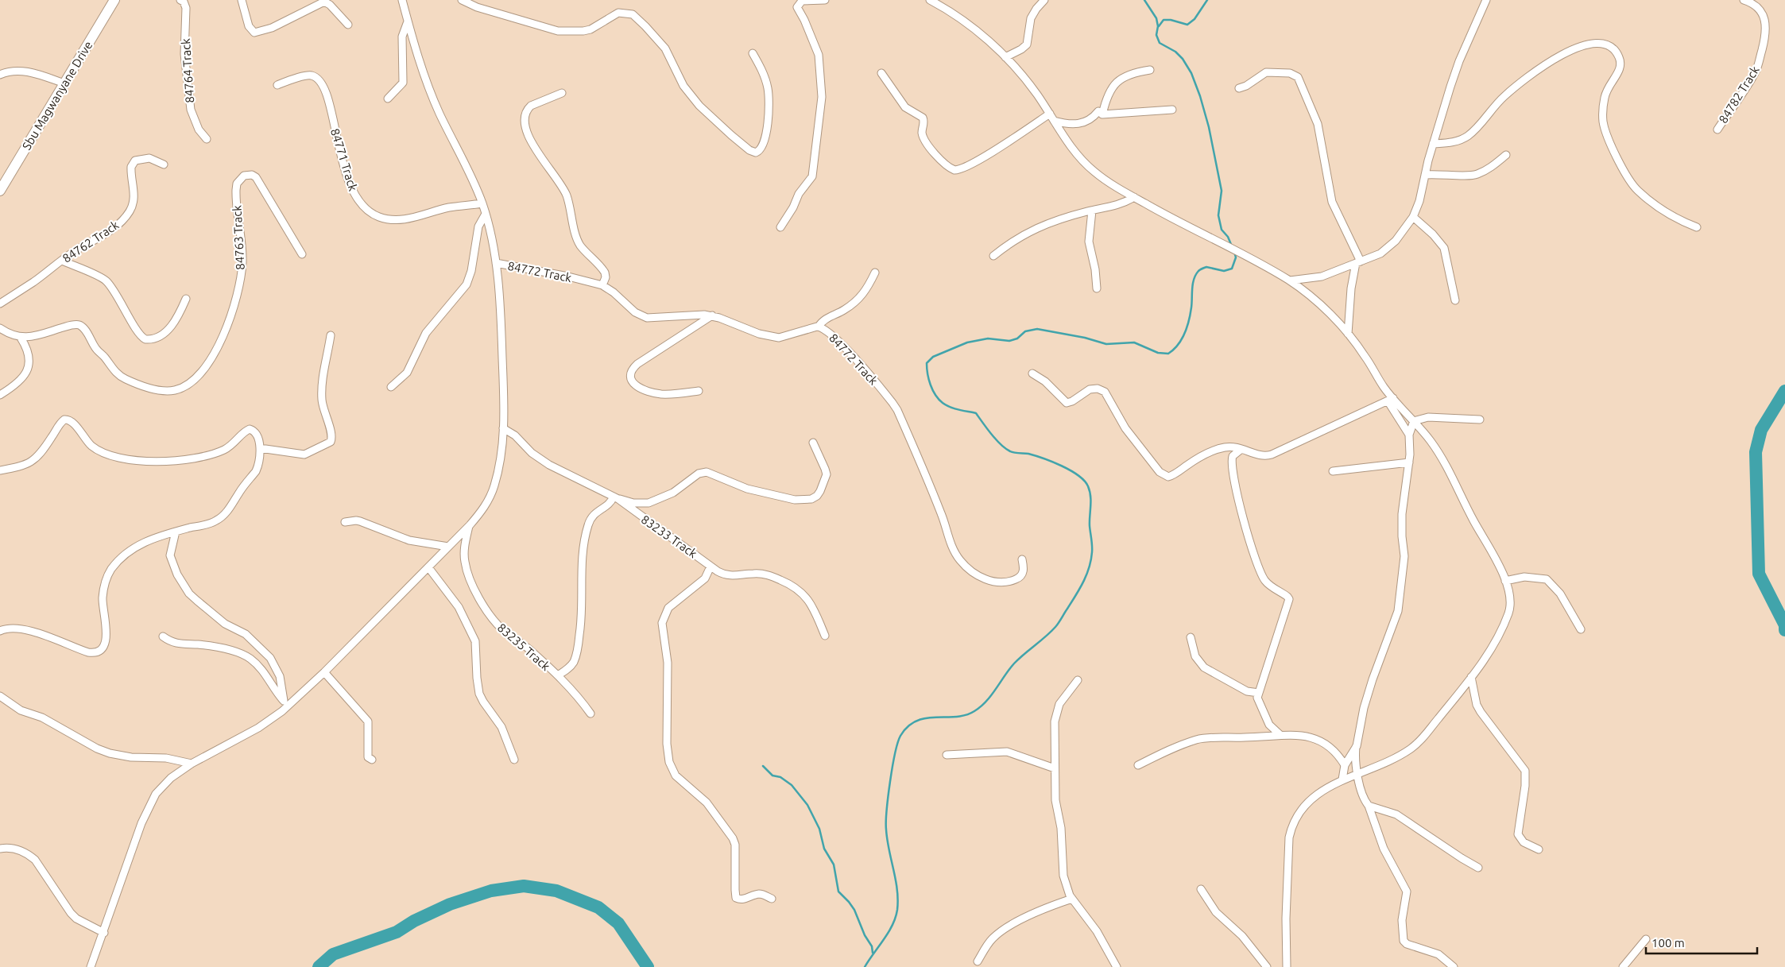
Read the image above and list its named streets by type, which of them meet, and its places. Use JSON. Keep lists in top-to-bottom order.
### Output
{
  "streets": {
    "main road": ["Sbu Magwanyane Drive"],
    "street": [
      "84764 Track",
      "84782 Track",
      "84771 Track",
      "84763 Track",
      "84762 Track",
      "84772 Track",
      "83233 Track",
      "83235 Track"
    ]
  },
  "scale_bar": "100 m"
}
